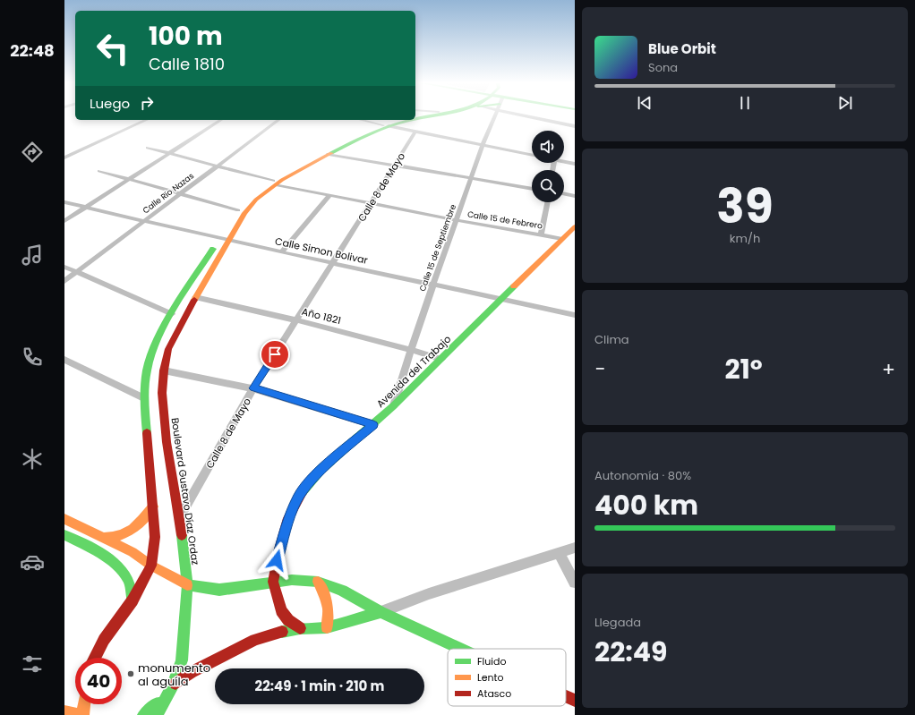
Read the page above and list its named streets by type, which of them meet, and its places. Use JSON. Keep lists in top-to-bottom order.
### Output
{
  "streets": {
    "main road": ["Avenida del Trabajo", "Boulevard Gustavo Díaz Ordaz"],
    "street": [
      "Calle 8 de Mayo",
      "Calle Río Nazas",
      "Calle 15 de Febrero",
      "Calle 15 de Septiembre",
      "Calle Simon Bolivar",
      "Año 1821"
    ]
  },
  "crossings": [
    ["Calle 8 de Mayo", "Calle 15 de Febrero"],
    ["Calle 8 de Mayo", "Calle Simon Bolivar"],
    ["Calle 8 de Mayo", "Año 1821"],
    ["Calle 8 de Mayo", "Boulevard Gustavo Díaz Ordaz"],
    ["Calle Río Nazas", "Calle 15 de Febrero"],
    ["Calle Río Nazas", "Calle Simon Bolivar"],
    ["Calle 15 de Febrero", "Calle 15 de Septiembre"],
    ["Calle 15 de Febrero", "Avenida del Trabajo"],
    ["Calle 15 de Febrero", "Boulevard Gustavo Díaz Ordaz"],
    ["Calle 15 de Septiembre", "Calle Simon Bolivar"],
    ["Calle 15 de Septiembre", "Año 1821"],
    ["Calle 15 de Septiembre", "Avenida del Trabajo"],
    ["Calle Simon Bolivar", "Avenida del Trabajo"],
    ["Calle Simon Bolivar", "Boulevard Gustavo Díaz Ordaz"],
    ["Año 1821", "Avenida del Trabajo"],
    ["Año 1821", "Boulevard Gustavo Díaz Ordaz"]
  ],
  "places": ["monumento al aguíla"],
  "legend": ["Fluido", "Lento", "Atasco"],
  "page": {
    "tabs": "22:48",
    "turn": ["100 m", "Calle 1810"],
    "song": ["Blue Orbit", "Sona"],
    "then": "Luego",
    "tile": [
      ["39", "km/h"],
      "Clima",
      ["Autonomía · 80%", "400 km"],
      ["Llegada", "22:49"]
    ],
    "heat": ["−", "21°", "+"],
    "limit": "40",
    "trip": "22:49 · 1 min · 210 m"
  }
}
